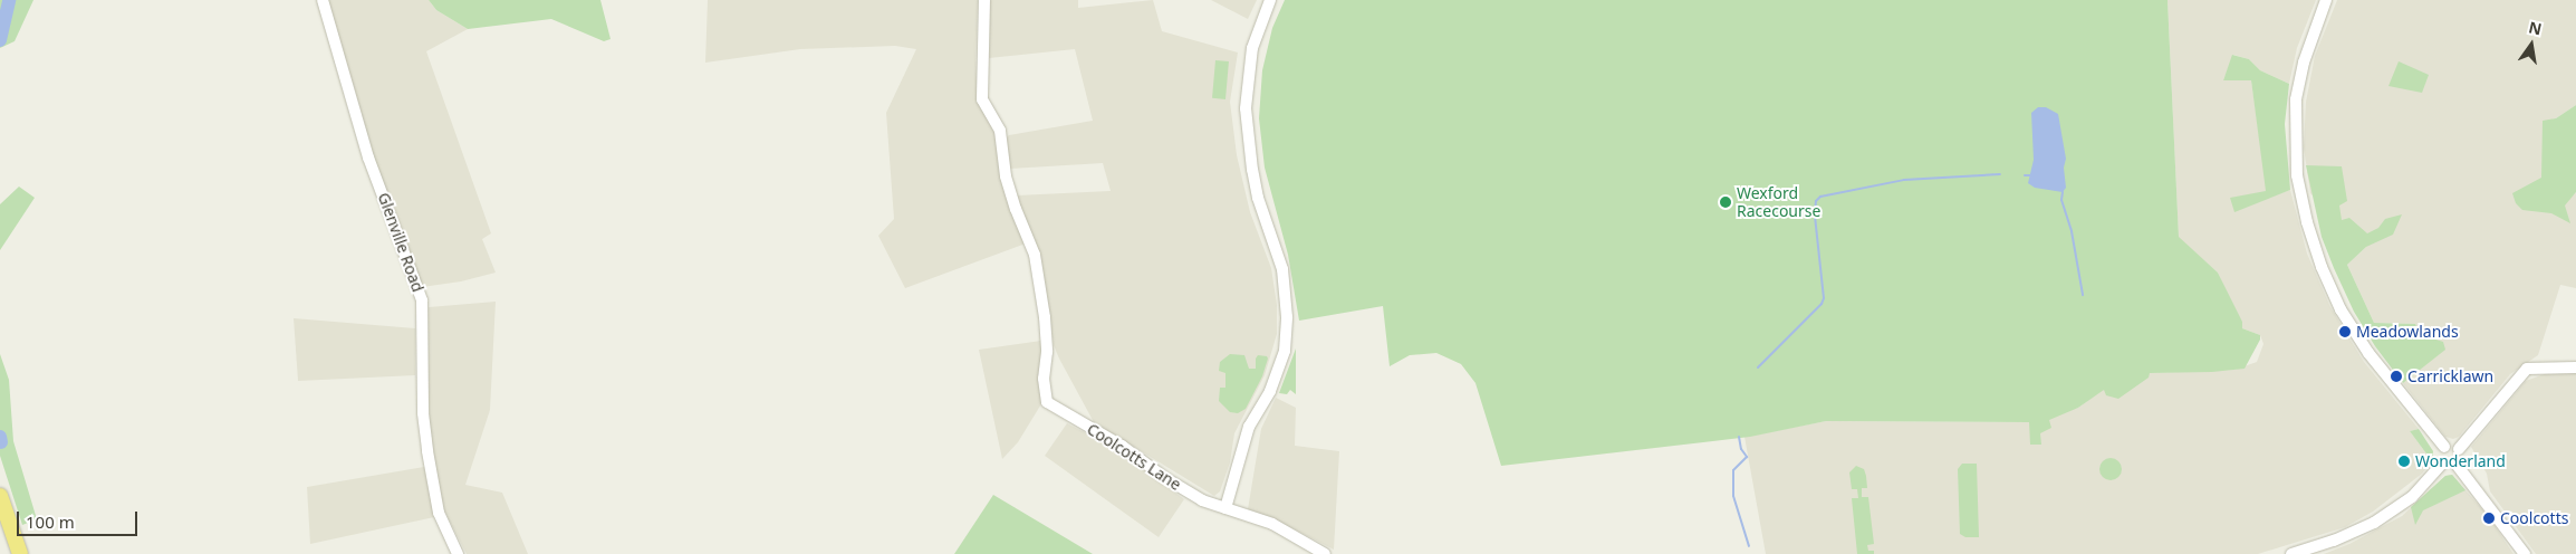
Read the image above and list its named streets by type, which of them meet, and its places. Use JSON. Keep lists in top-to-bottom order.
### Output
{
  "streets": {
    "street": ["Glenville Road", "Coolcotts Lane"]
  },
  "places": [
    "Wexford Racecourse",
    "Meadowlands",
    "Carricklawn",
    "Wonderland",
    "Coolcotts"
  ],
  "scale_bar": "100 m",
  "north": "top"
}
